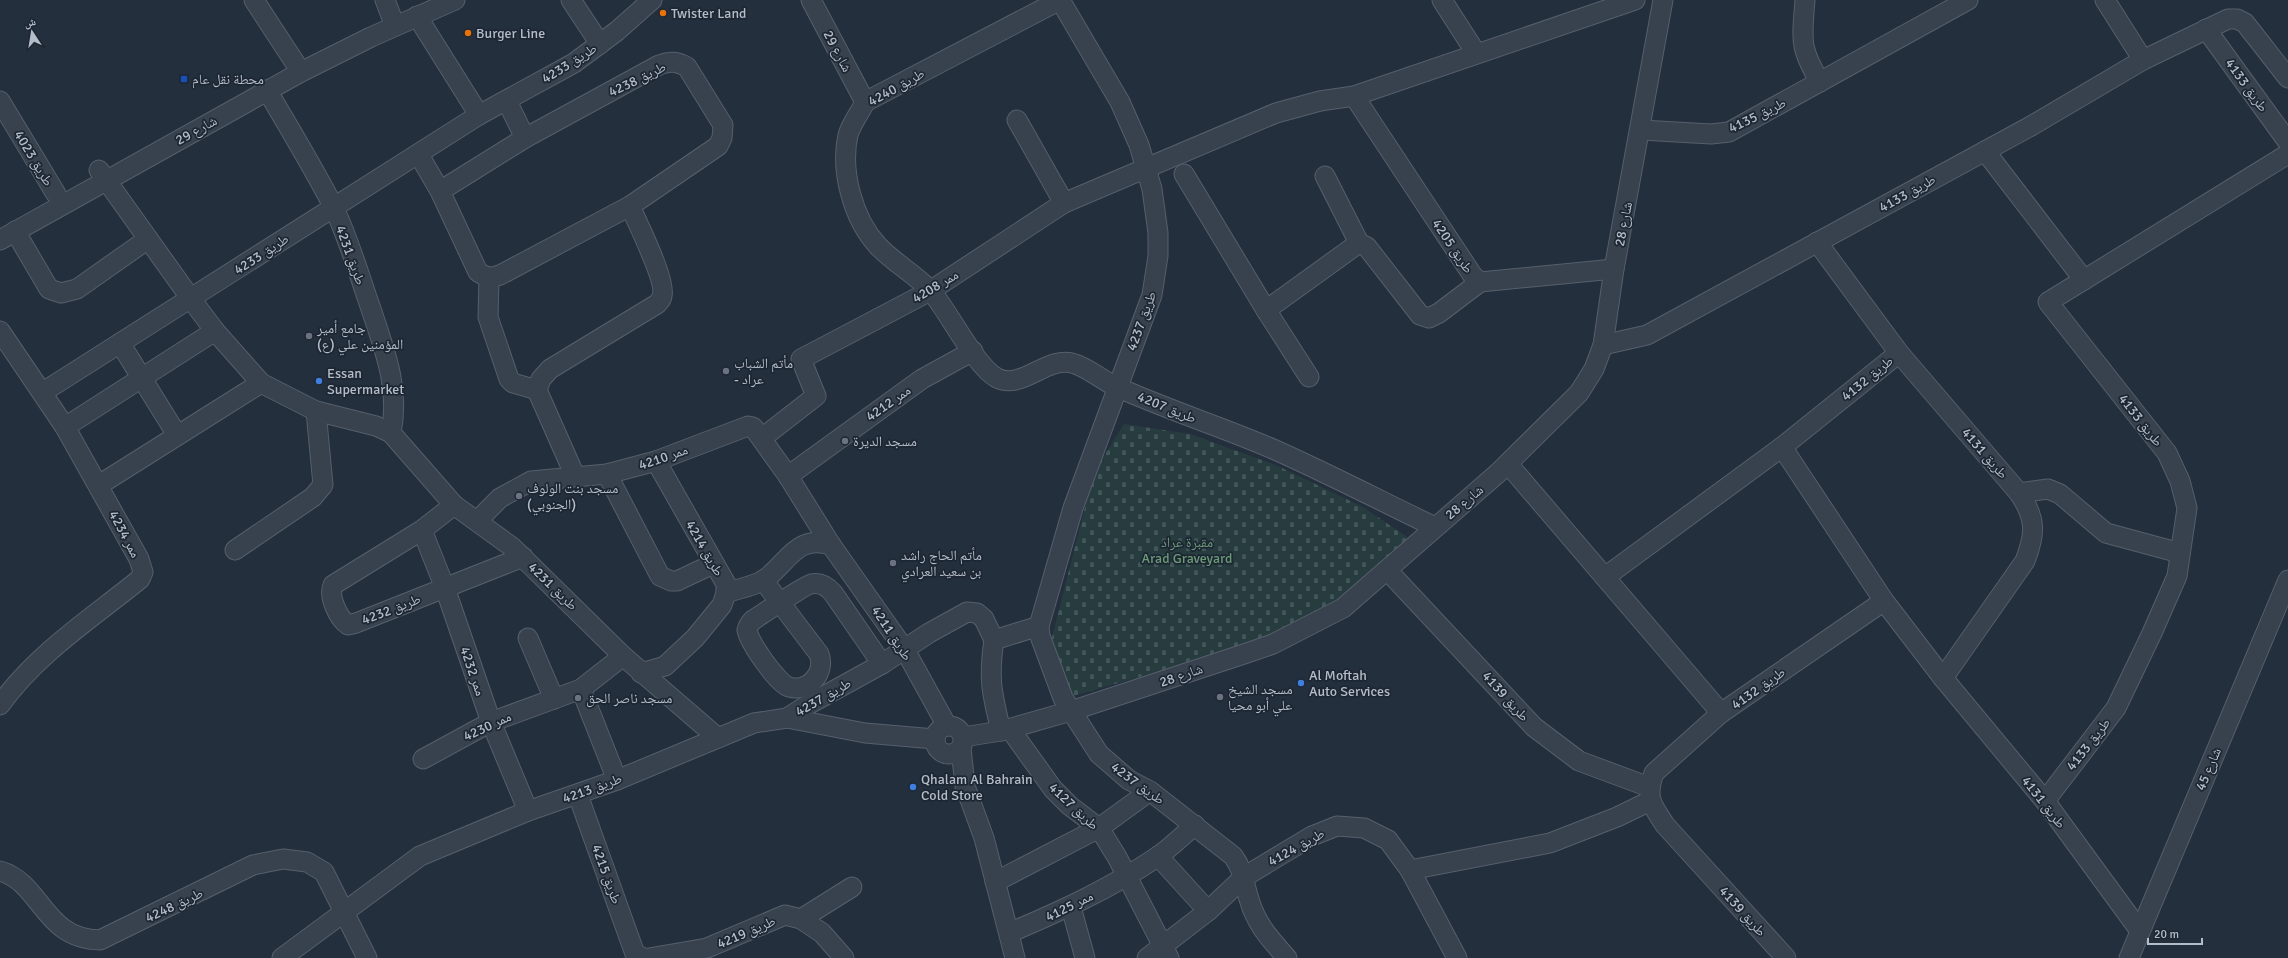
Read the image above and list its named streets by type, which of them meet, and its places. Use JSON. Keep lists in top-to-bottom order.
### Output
{
  "streets": {
    "street": [
      "شارع 29",
      "طريق 4233",
      "طريق 4238",
      "طريق 4133",
      "طريق 4240",
      "طريق 4135",
      "طريق 4023",
      "شارع 28",
      "طريق 4205",
      "طريق 4231",
      "ممر 4208",
      "طريق 4237",
      "طريق 4132",
      "ممر 4212",
      "طريق 4207",
      "طريق 4131",
      "ممر 4210",
      "ممر 4234",
      "طريق 4214",
      "طريق 4232",
      "طريق 4211",
      "ممر 4232",
      "طريق 4139",
      "ممر 4230",
      "شارع 45",
      "طريق 4213",
      "طريق 4127",
      "طريق 4124",
      "طريق 4215",
      "طريق 4248",
      "ممر 4125",
      "طريق 4219"
    ]
  },
  "crossings": [
    ["شارع 29", "طريق 4240"],
    ["شارع 29", "طريق 4023"],
    ["شارع 29", "طريق 4231"],
    ["طريق 4233", "طريق 4231"],
    ["طريق 4233", "ممر 4234"],
    ["طريق 4133", "شارع 28"],
    ["طريق 4133", "طريق 4131"],
    ["طريق 4240", "ممر 4208"],
    ["طريق 4240", "طريق 4237"],
    ["طريق 4240", "طريق 4207"],
    ["طريق 4135", "شارع 28"],
    ["شارع 28", "طريق 4205"],
    ["شارع 28", "طريق 4237"],
    ["شارع 28", "طريق 4132"],
    ["شارع 28", "طريق 4207"],
    ["شارع 28", "طريق 4211"],
    ["شارع 28", "طريق 4139"],
    ["شارع 28", "طريق 4213"],
    ["شارع 28", "طريق 4127"],
    ["طريق 4231", "ممر 4210"],
    ["طريق 4231", "طريق 4214"],
    ["طريق 4231", "طريق 4232"],
    ["طريق 4231", "ممر 4230"],
    ["طريق 4231", "طريق 4213"],
    ["ممر 4208", "طريق 4237"],
    ["ممر 4208", "طريق 4207"],
    ["ممر 4208", "ممر 4210"],
    ["طريق 4237", "طريق 4207"],
    ["طريق 4237", "طريق 4211"],
    ["طريق 4237", "طريق 4213"],
    ["طريق 4237", "طريق 4124"],
    ["طريق 4132", "طريق 4131"],
    ["ممر 4212", "طريق 4207"],
    ["ممر 4212", "طريق 4211"],
    ["طريق 4131", "شارع 45"],
    ["ممر 4210", "طريق 4214"],
    ["ممر 4210", "طريق 4211"],
    ["طريق 4232", "ممر 4232"],
    ["طريق 4211", "طريق 4213"],
    ["ممر 4232", "ممر 4230"],
    ["ممر 4232", "طريق 4213"],
    ["طريق 4213", "طريق 4215"],
    ["طريق 4213", "طريق 4248"],
    ["طريق 4127", "ممر 4125"],
    ["طريق 4215", "طريق 4219"]
  ],
  "parks": ["مقبرة عراد Arad Graveyard"],
  "places": {
    "other": [
      "Twister Land",
      "Burger Line",
      "جامع أمير المؤمنين علي (ع)",
      "مأتم الشباب - عراد",
      "Essan Supermarket",
      "مسجد الديرة",
      "مسجد بنت الولوف (الجنوبي)",
      "مأتم الحاج راشد بن سعيد العرادي",
      "Al Moftah Auto Services",
      "مسجد الشيخ علي أبو محيا",
      "مسجد ناصر الحق",
      "Qhalam Al Bahrain Cold Store"
    ],
    "transit": ["محطة نقل عام"]
  },
  "scale_bar": "20 m",
  "north": "top"
}
